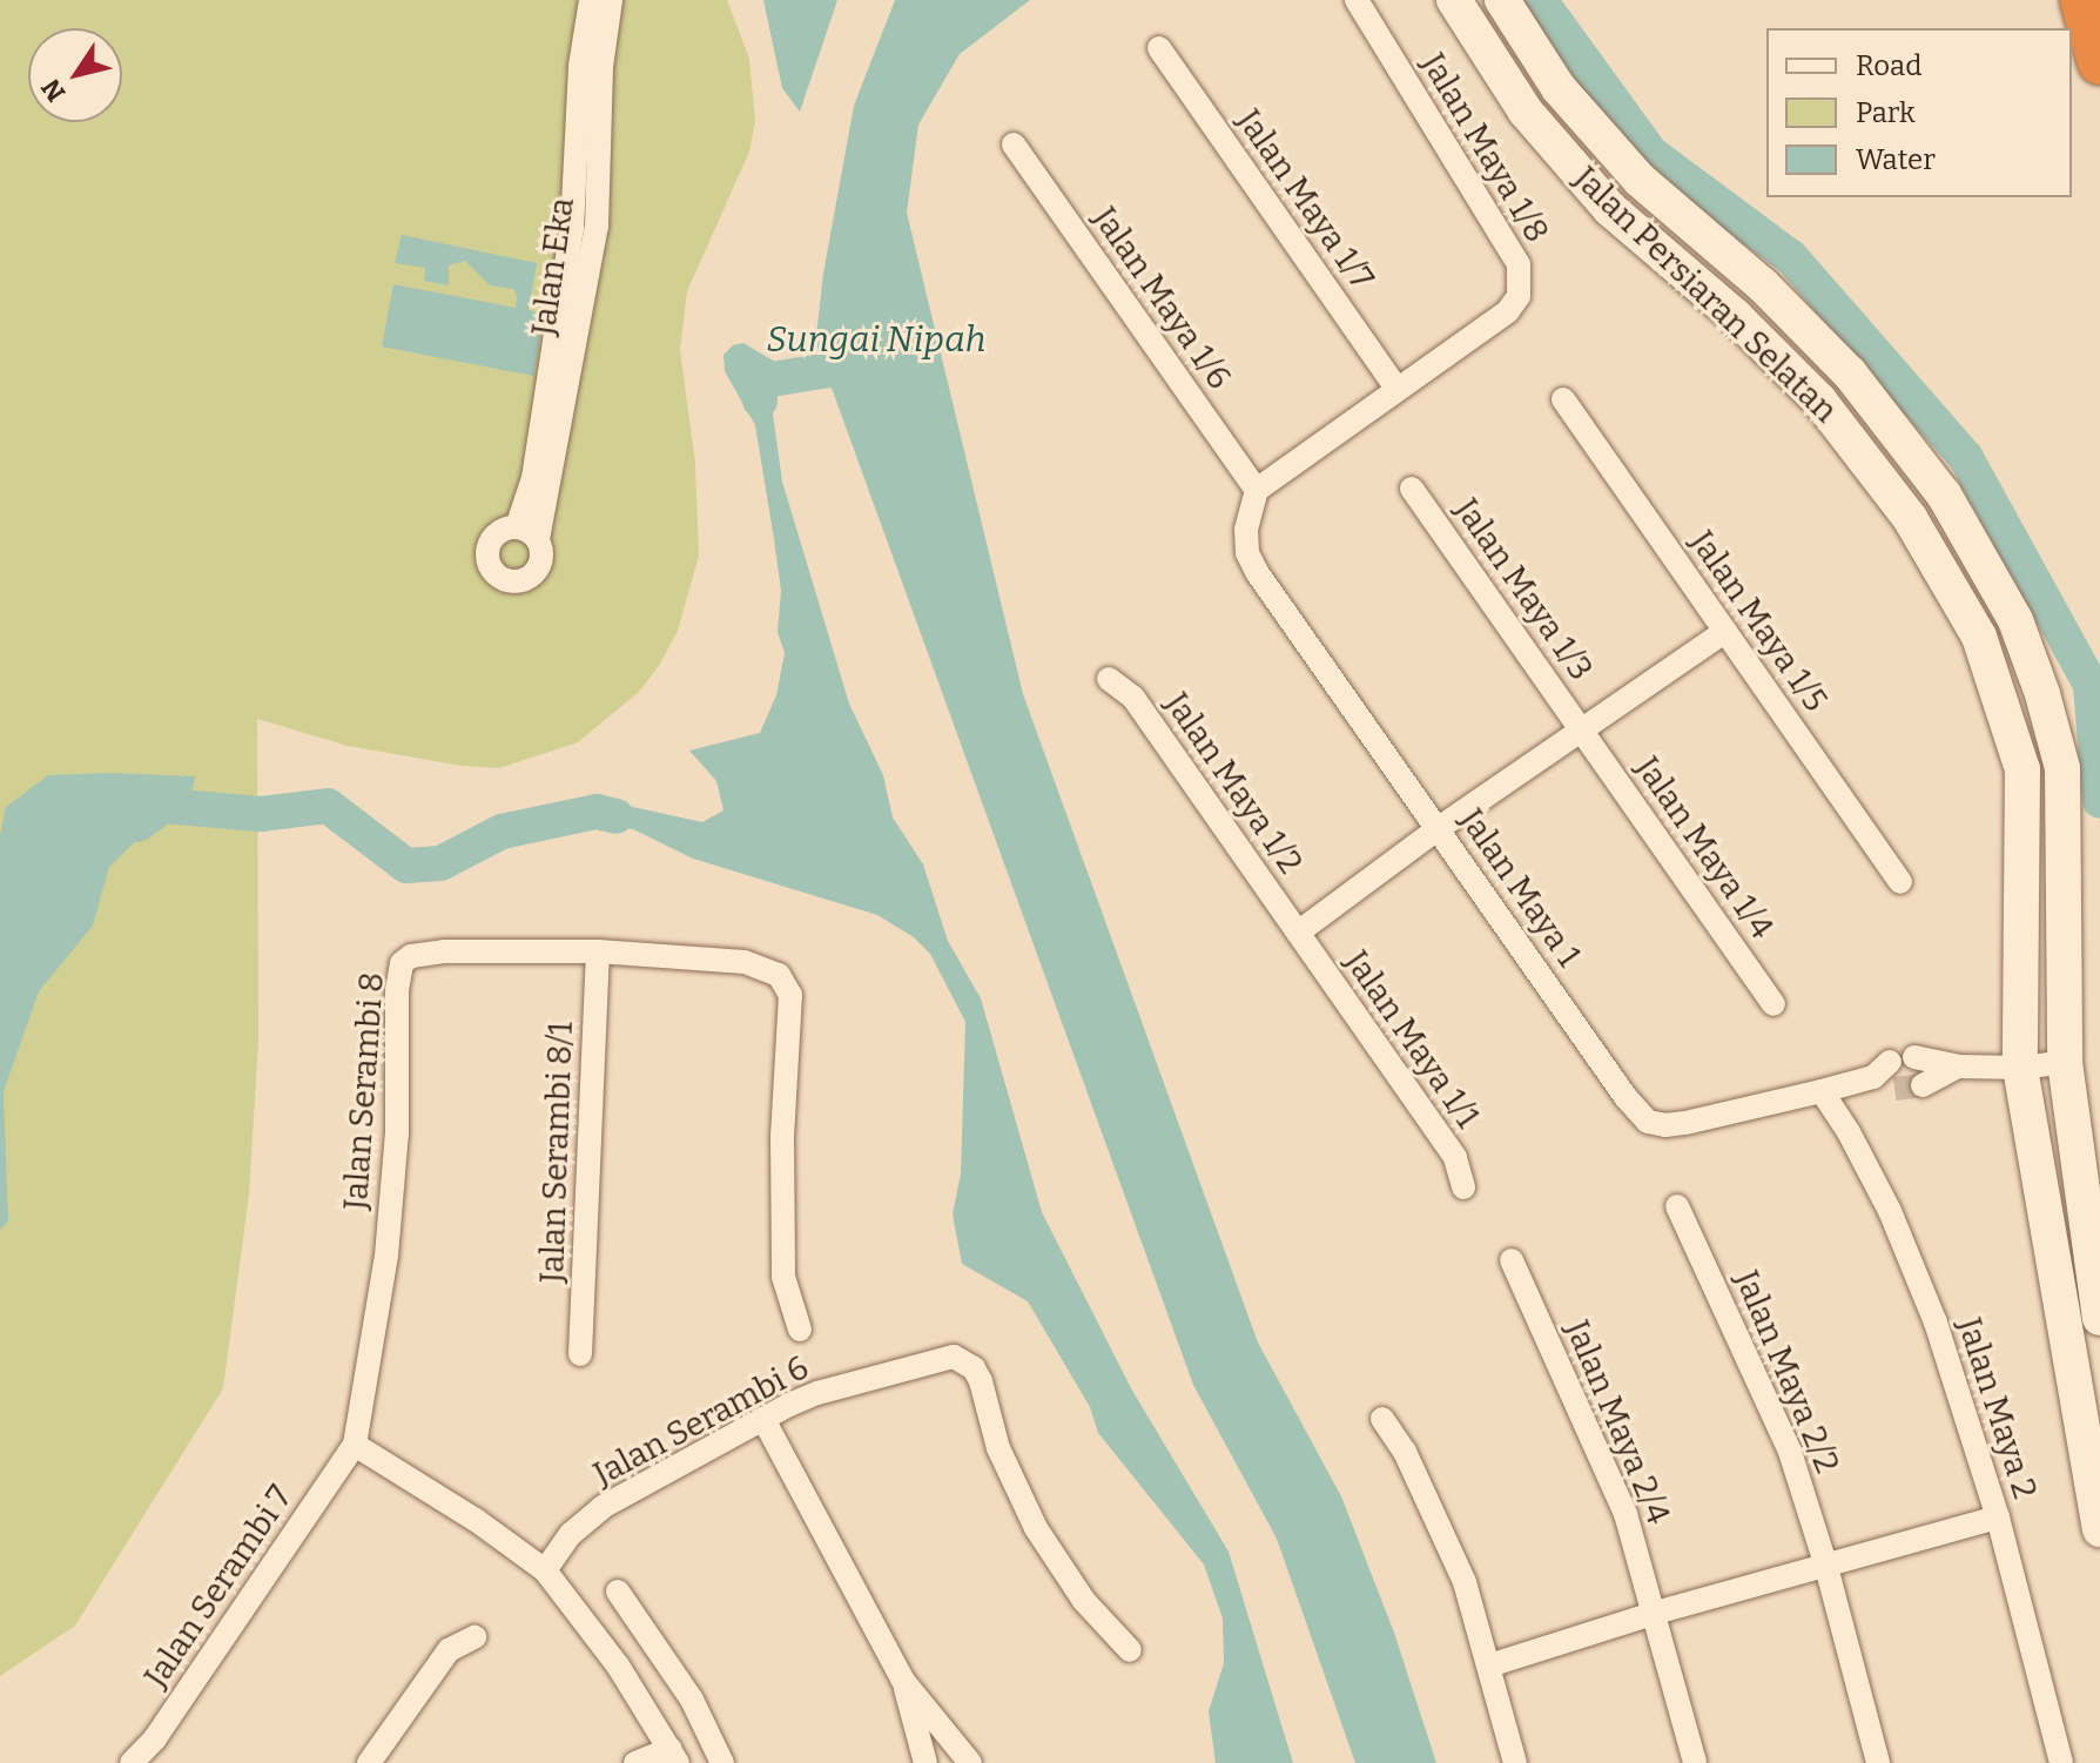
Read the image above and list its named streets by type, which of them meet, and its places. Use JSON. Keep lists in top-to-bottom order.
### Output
{
  "streets": {
    "street": [
      "Jalan Maya 1/8",
      "Jalan Maya 1/7",
      "Jalan Eka",
      "Jalan Persiaran Selatan",
      "Jalan Maya 1/6",
      "Jalan Maya 1/3",
      "Jalan Maya 1/5",
      "Jalan Maya 1/2",
      "Jalan Maya 1/4",
      "Jalan Maya 1",
      "Jalan Maya 1/1",
      "Jalan Serambi 8",
      "Jalan Serambi 8/1",
      "Jalan Maya 2/2",
      "Jalan Maya 2",
      "Jalan Serambi 6",
      "Jalan Maya 2/4",
      "Jalan Serambi 7"
    ]
  },
  "crossings": [
    ["Jalan Maya 1/8", "Jalan Maya 1/7"],
    ["Jalan Maya 1/8", "Jalan Maya 1/6"],
    ["Jalan Maya 1/8", "Jalan Maya 1"],
    ["Jalan Maya 1/6", "Jalan Maya 1"],
    ["Jalan Maya 1/3", "Jalan Maya 1/4"],
    ["Jalan Maya 1/2", "Jalan Maya 1/1"],
    ["Jalan Maya 1", "Jalan Maya 2"],
    ["Jalan Serambi 8", "Jalan Serambi 8/1"],
    ["Jalan Serambi 8", "Jalan Serambi 7"]
  ],
  "water": ["Sungai Nipah"],
  "legend": ["Road", "Park", "Water"],
  "north": "bottom left"
}
